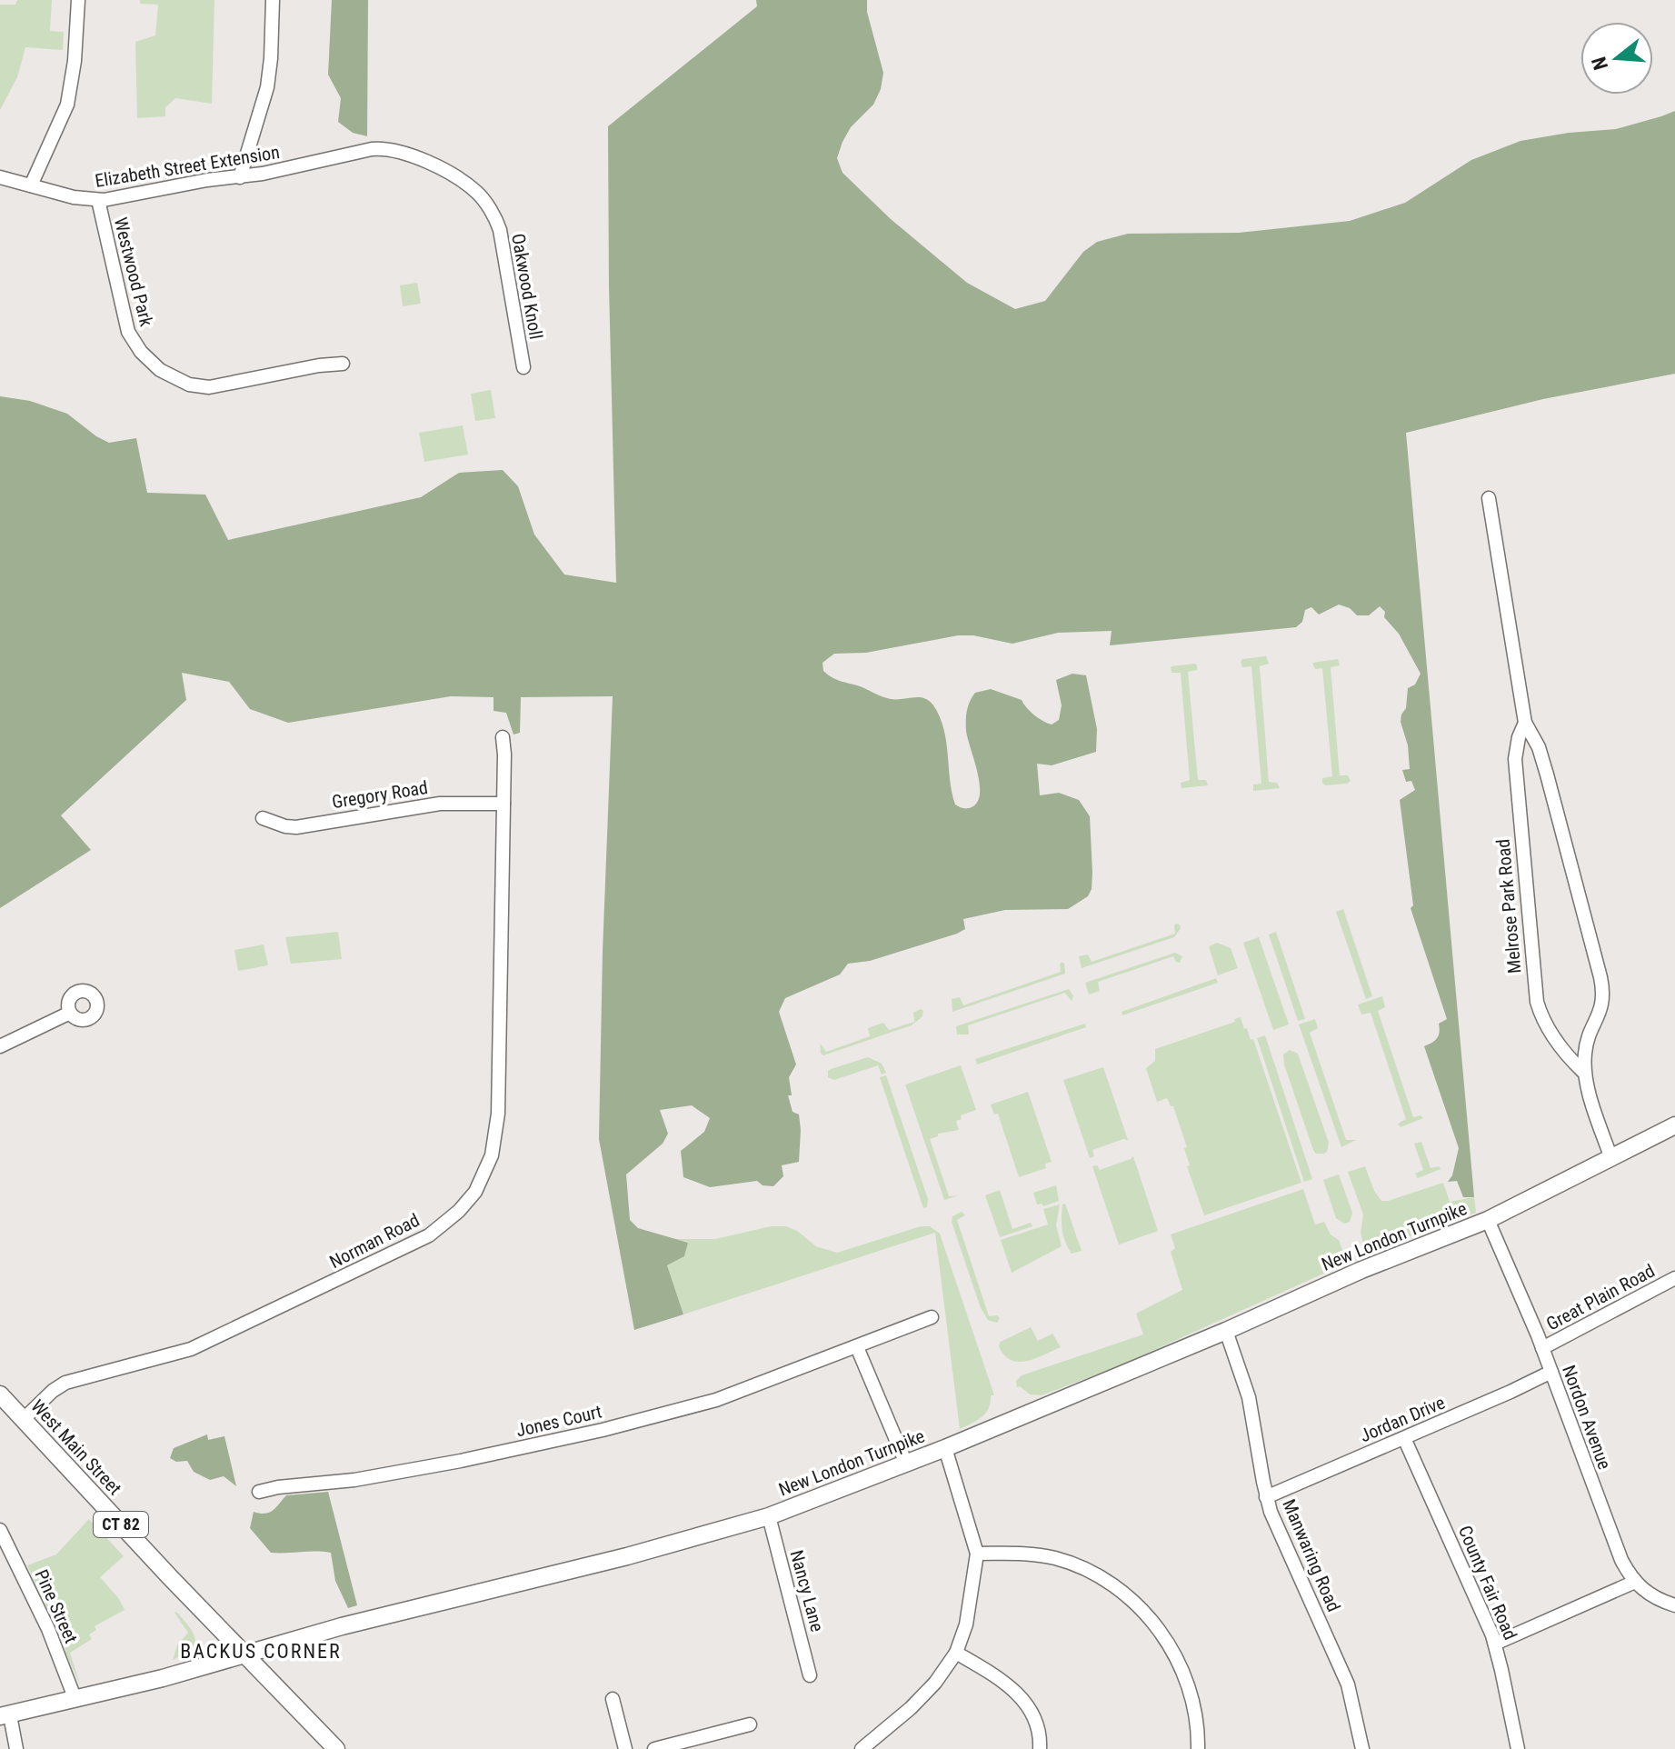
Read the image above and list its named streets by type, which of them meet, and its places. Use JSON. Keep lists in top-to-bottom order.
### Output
{
  "streets": {
    "main road": ["New London Turnpike", "West Main Street", "CT 82"],
    "street": [
      "Elizabeth Street Extension",
      "Westwood Park",
      "Oakwood Knoll",
      "Gregory Road",
      "Melrose Park Road",
      "Norman Road",
      "Great Plain Road",
      "Nordon Avenue",
      "Jordan Drive",
      "Jones Court",
      "Manwaring Road",
      "County Fair Road",
      "Nancy Lane",
      "Pine Street"
    ]
  },
  "crossings": [
    ["Elizabeth Street Extension", "Westwood Park"],
    ["Elizabeth Street Extension", "Oakwood Knoll"],
    ["Gregory Road", "Norman Road"],
    ["Melrose Park Road", "New London Turnpike"],
    ["New London Turnpike", "Nordon Avenue"],
    ["New London Turnpike", "West Main Street"],
    ["New London Turnpike", "CT 82"],
    ["New London Turnpike", "Manwaring Road"],
    ["New London Turnpike", "Nancy Lane"],
    ["New London Turnpike", "Pine Street"],
    ["Norman Road", "West Main Street"],
    ["Great Plain Road", "Nordon Avenue"],
    ["Nordon Avenue", "Jordan Drive"],
    ["Jordan Drive", "Manwaring Road"],
    ["Jordan Drive", "County Fair Road"],
    ["West Main Street", "CT 82"]
  ],
  "districts": ["BACKUS CORNER"],
  "north": "left"
}
